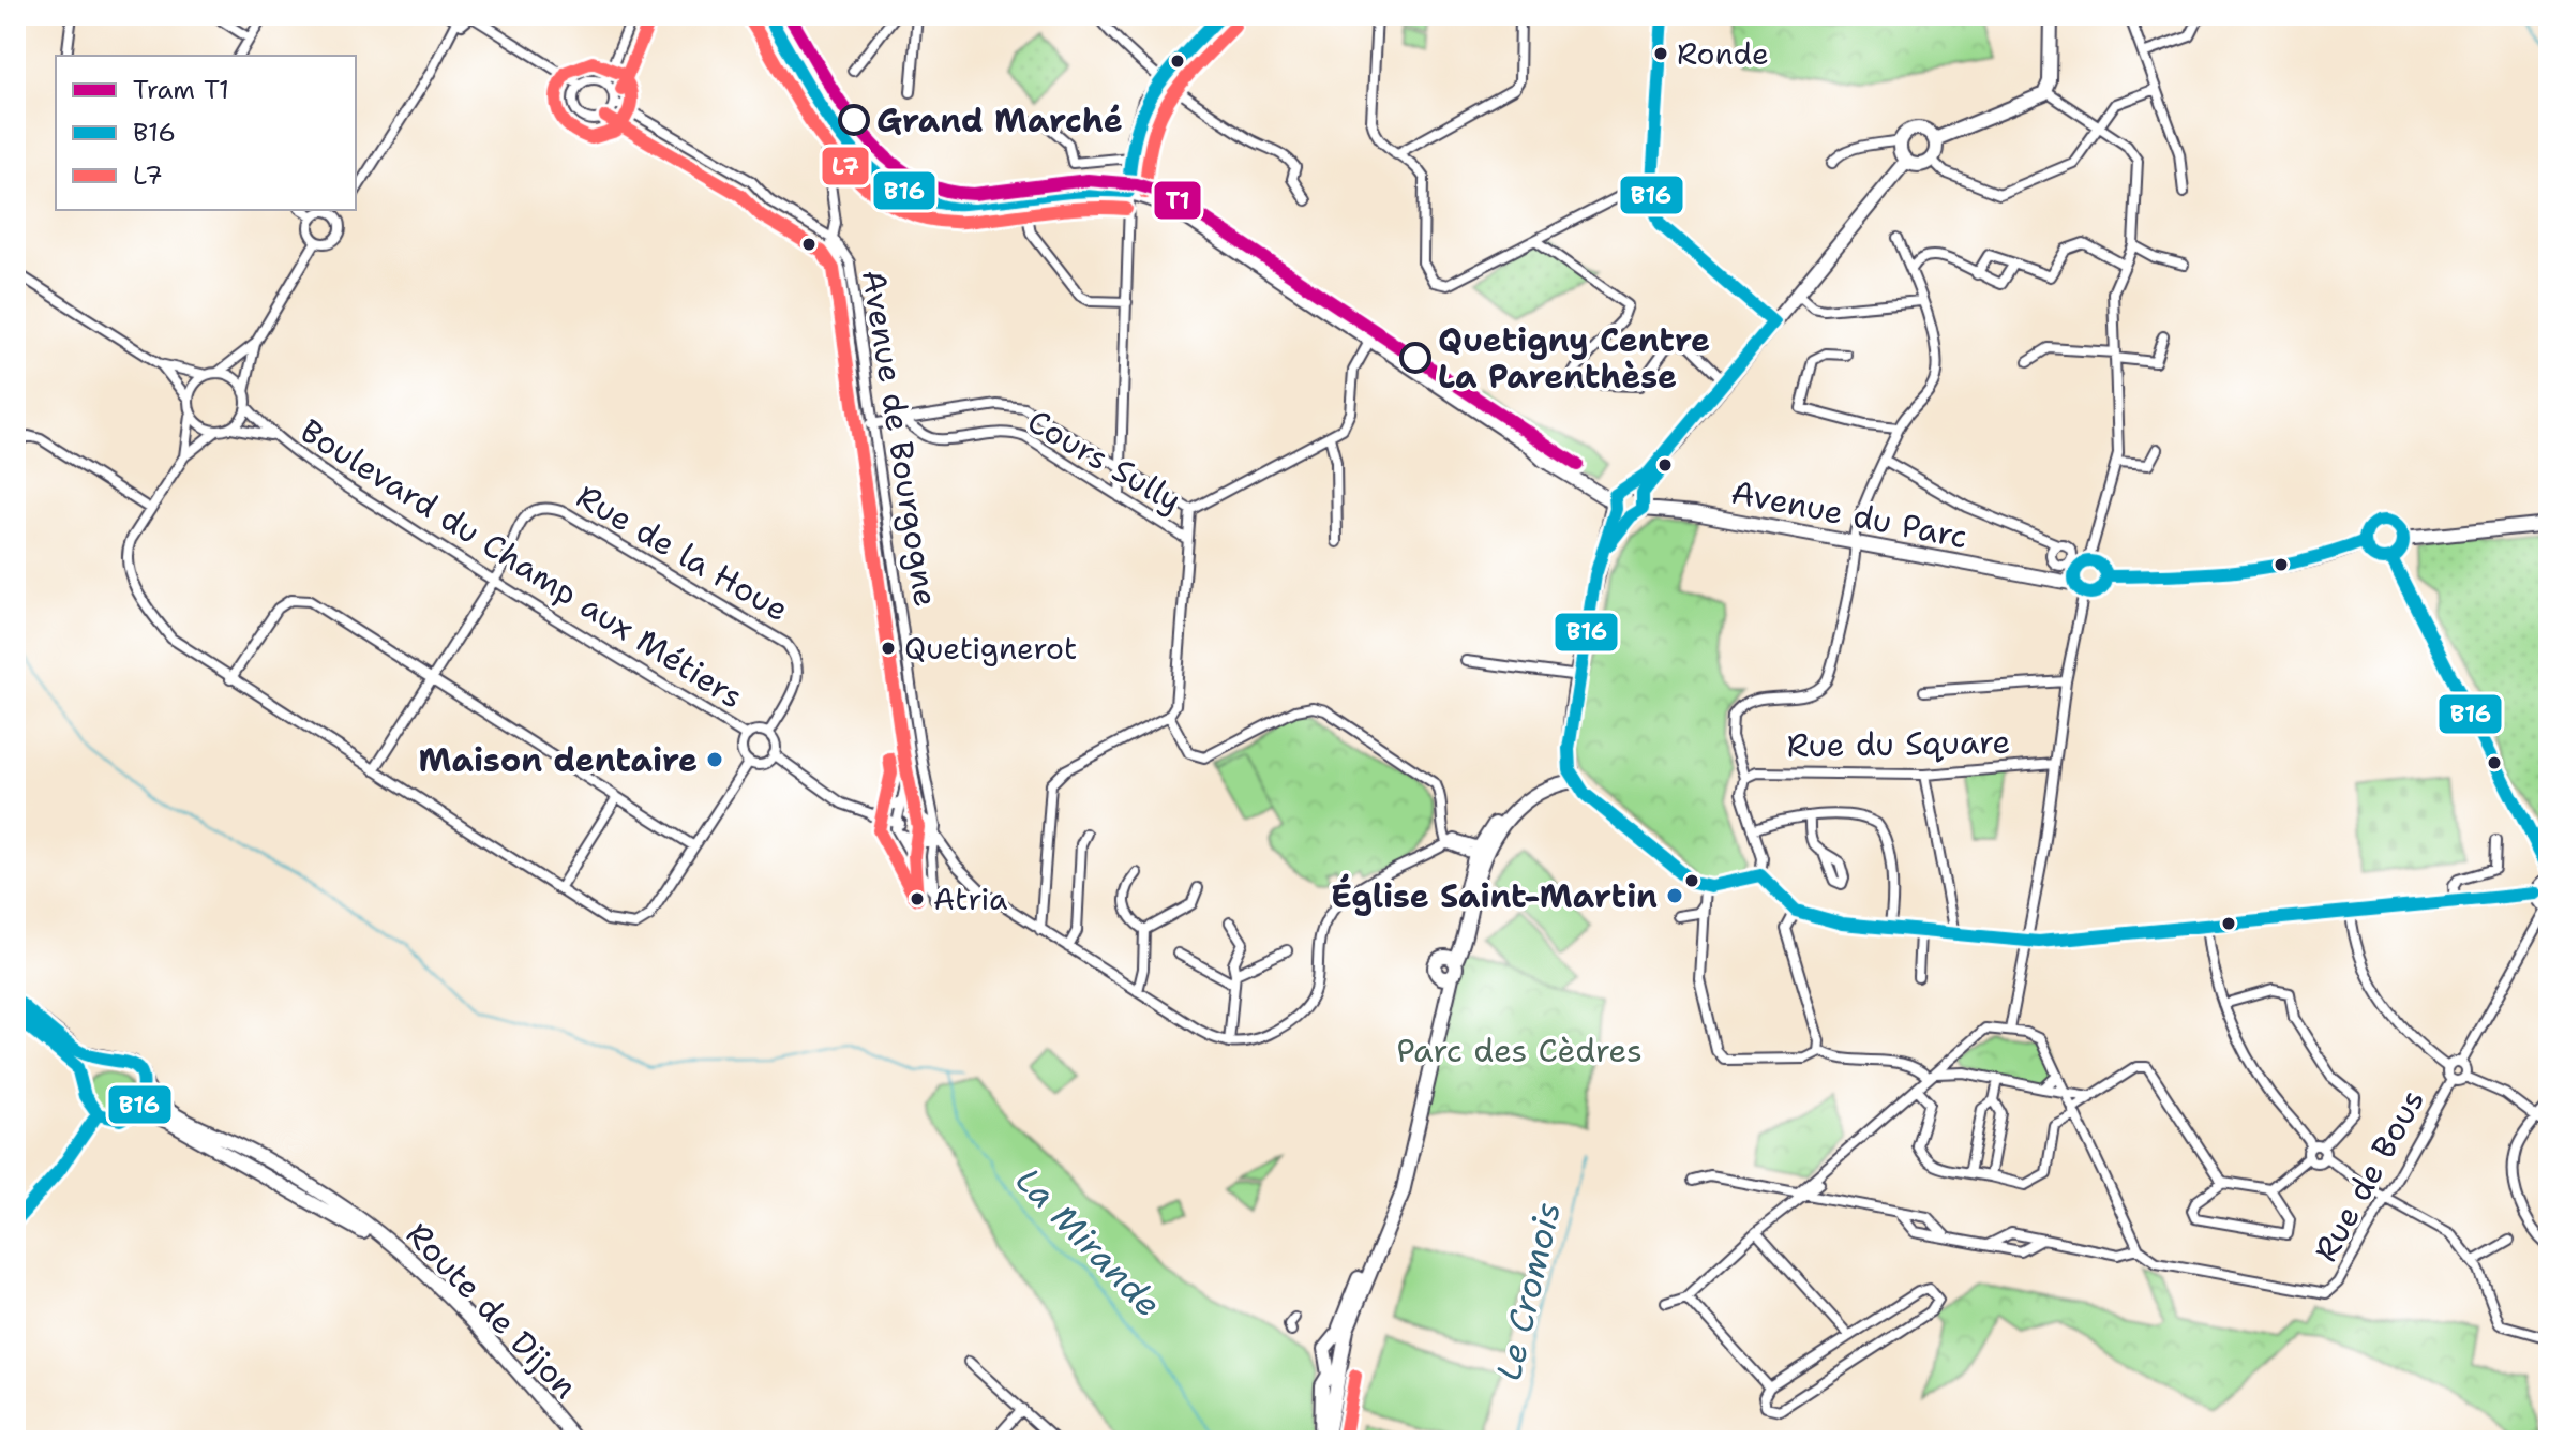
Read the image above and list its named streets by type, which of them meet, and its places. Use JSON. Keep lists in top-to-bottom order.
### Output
{
  "streets": {
    "main road": ["Avenue du Parc", "Route de Dijon"],
    "street": [
      "Avenue de Bourgogne",
      "Cours Sully",
      "Rue de la Houe",
      "Boulevard du Champ aux Métiers",
      "Rue du Square",
      "Rue de Bous"
    ]
  },
  "crossings": [
    ["Avenue de Bourgogne", "Cours Sully"],
    ["Rue de la Houe", "Boulevard du Champ aux Métiers"]
  ],
  "water": ["La Mirande", "Le Cromois"],
  "parks": ["Parc des Cèdres"],
  "places": [
    "Ronde",
    "Grand Marché",
    "Quetigny Centre La Parenthèse",
    "Quetignerot",
    "Maison dentaire",
    "Église Saint-Martin",
    "Atria"
  ],
  "lines": ["tram line T1", "transit line B16", "transit line L7"],
  "legend": ["Tram T1", "B16", "L7"]
}
